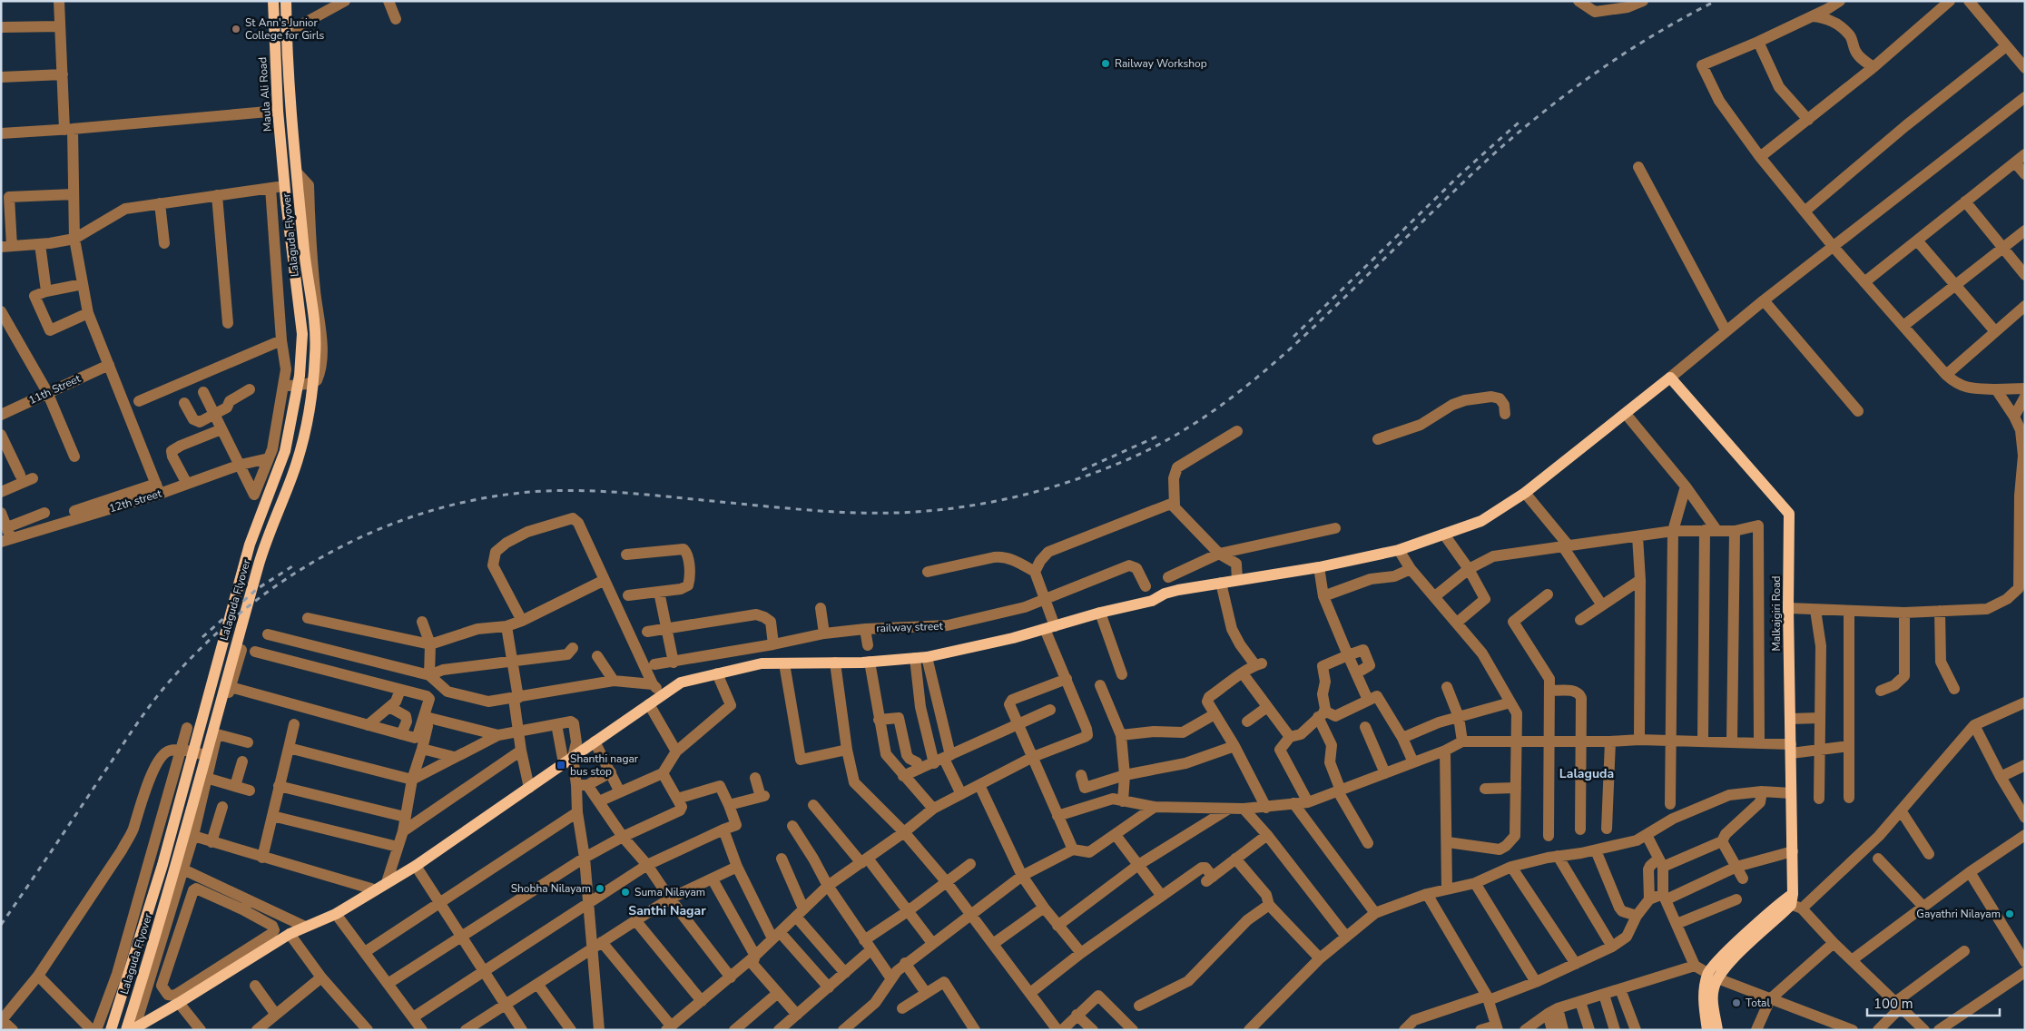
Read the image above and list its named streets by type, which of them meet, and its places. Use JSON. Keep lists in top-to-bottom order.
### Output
{
  "streets": {
    "main road": ["Maula Ali Road", "Lalaguda Flyover", "Malkajgiri Road"],
    "street": ["11th Street", "12th street", "railway street"]
  },
  "crossings": [
    ["Maula Ali Road", "Lalaguda Flyover"]
  ],
  "districts": ["Lalaguda", "Santhi Nagar"],
  "places": {
    "other": [
      "St Ann's Junior College for Girls",
      "Railway Workshop",
      "Shobha Nilayam",
      "Suma Nilayam",
      "Gayathri Nilayam",
      "Total"
    ],
    "transit": ["Shanthi nagar bus stop"]
  },
  "scale_bar": "100 m"
}
